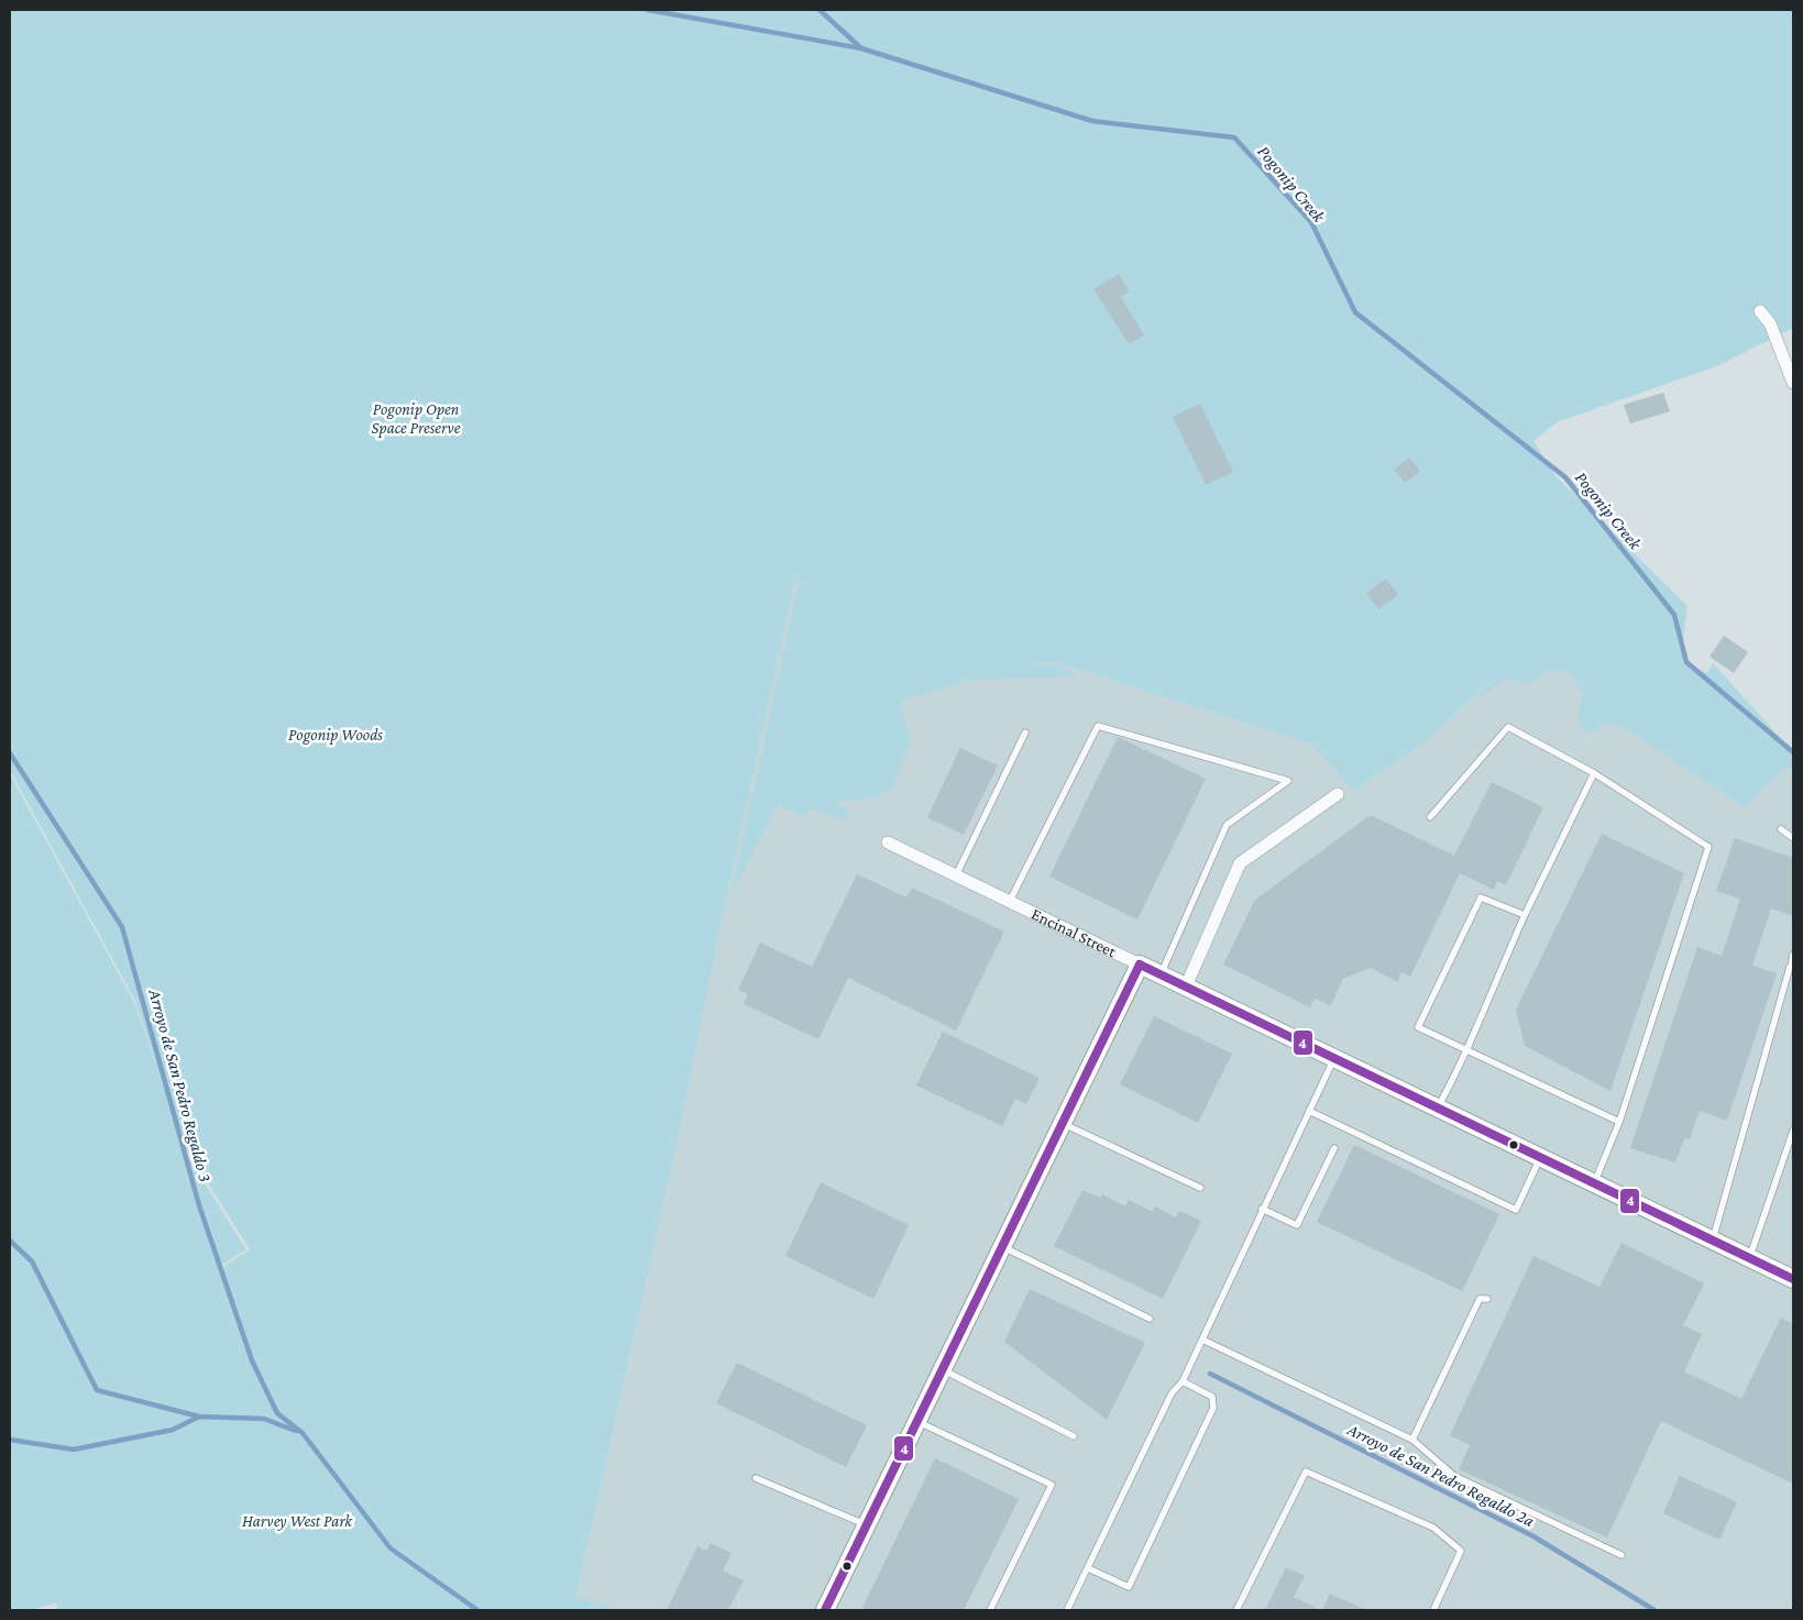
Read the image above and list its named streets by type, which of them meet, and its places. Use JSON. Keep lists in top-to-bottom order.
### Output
{
  "streets": {
    "street": ["Encinal Street"]
  },
  "water": ["Pogonip Creek", "Arroyo de San Pedro Regaldo 3", "Arroyo de San Pedro Regaldo 2a"],
  "parks": ["Pogonip Open Space Preserve", "Pogonip Woods", "Harvey West Park"],
  "lines": ["transit line 4"]
}
